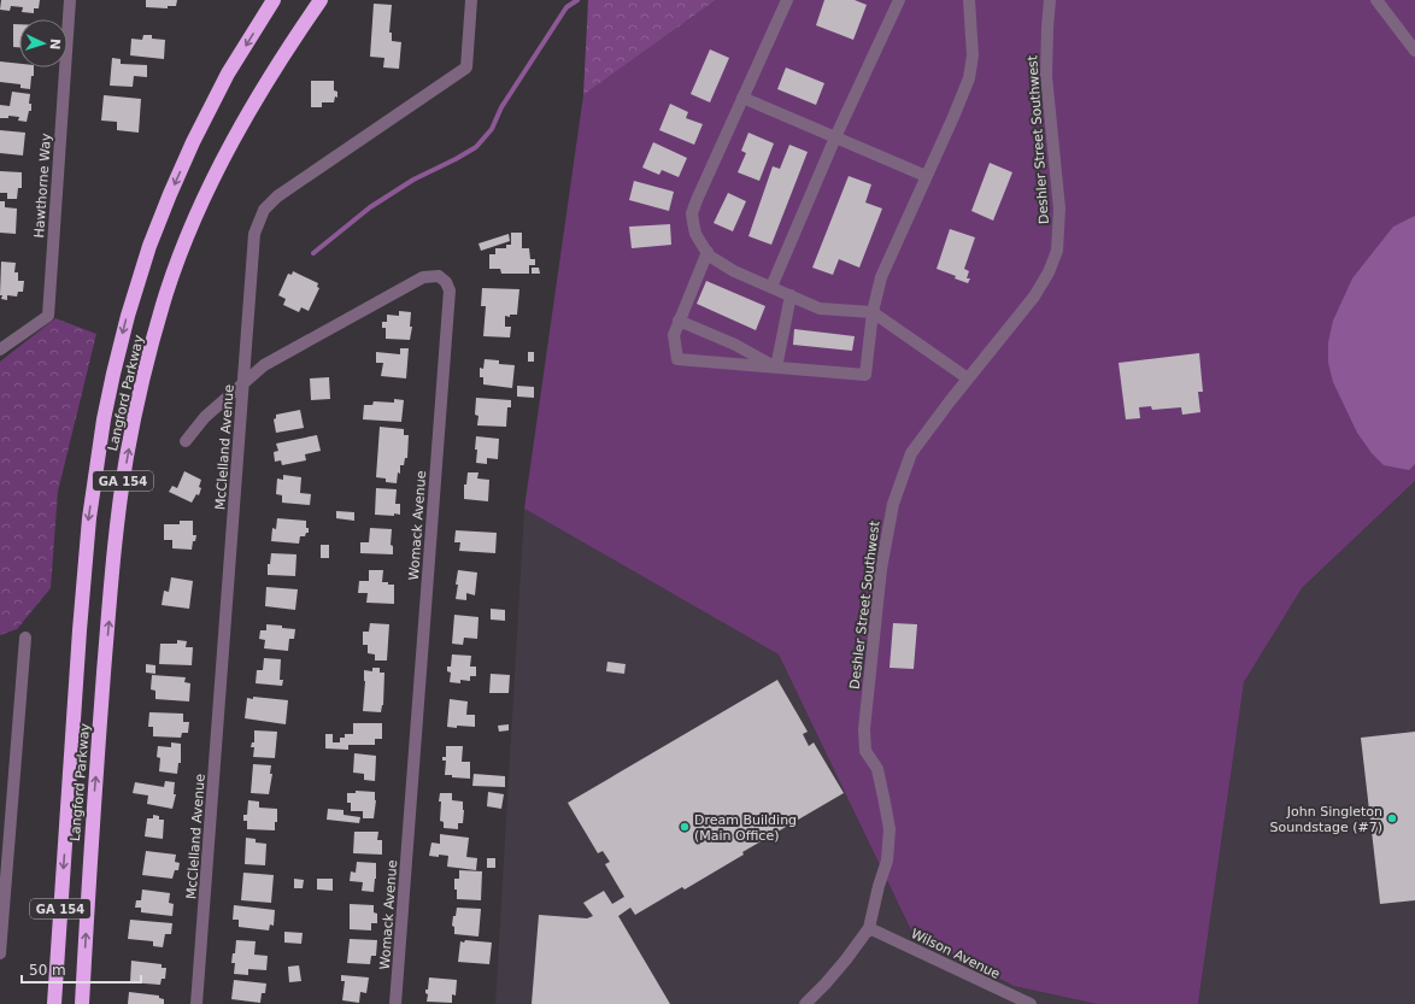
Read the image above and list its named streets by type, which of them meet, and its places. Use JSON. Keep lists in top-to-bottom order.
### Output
{
  "streets": {
    "highway": ["Langford Parkway", "GA 154"],
    "street": [
      "Deshler Street Southwest",
      "Hawthorne Way",
      "McClelland Avenue",
      "Womack Avenue",
      "Wilson Avenue"
    ]
  },
  "crossings": [
    ["Deshler Street Southwest", "Wilson Avenue"],
    ["McClelland Avenue", "Womack Avenue"]
  ],
  "places": ["John Singleton Soundstage (#7)", "Dream Building (Main Office)"],
  "scale_bar": "50 m",
  "north": "right"
}
